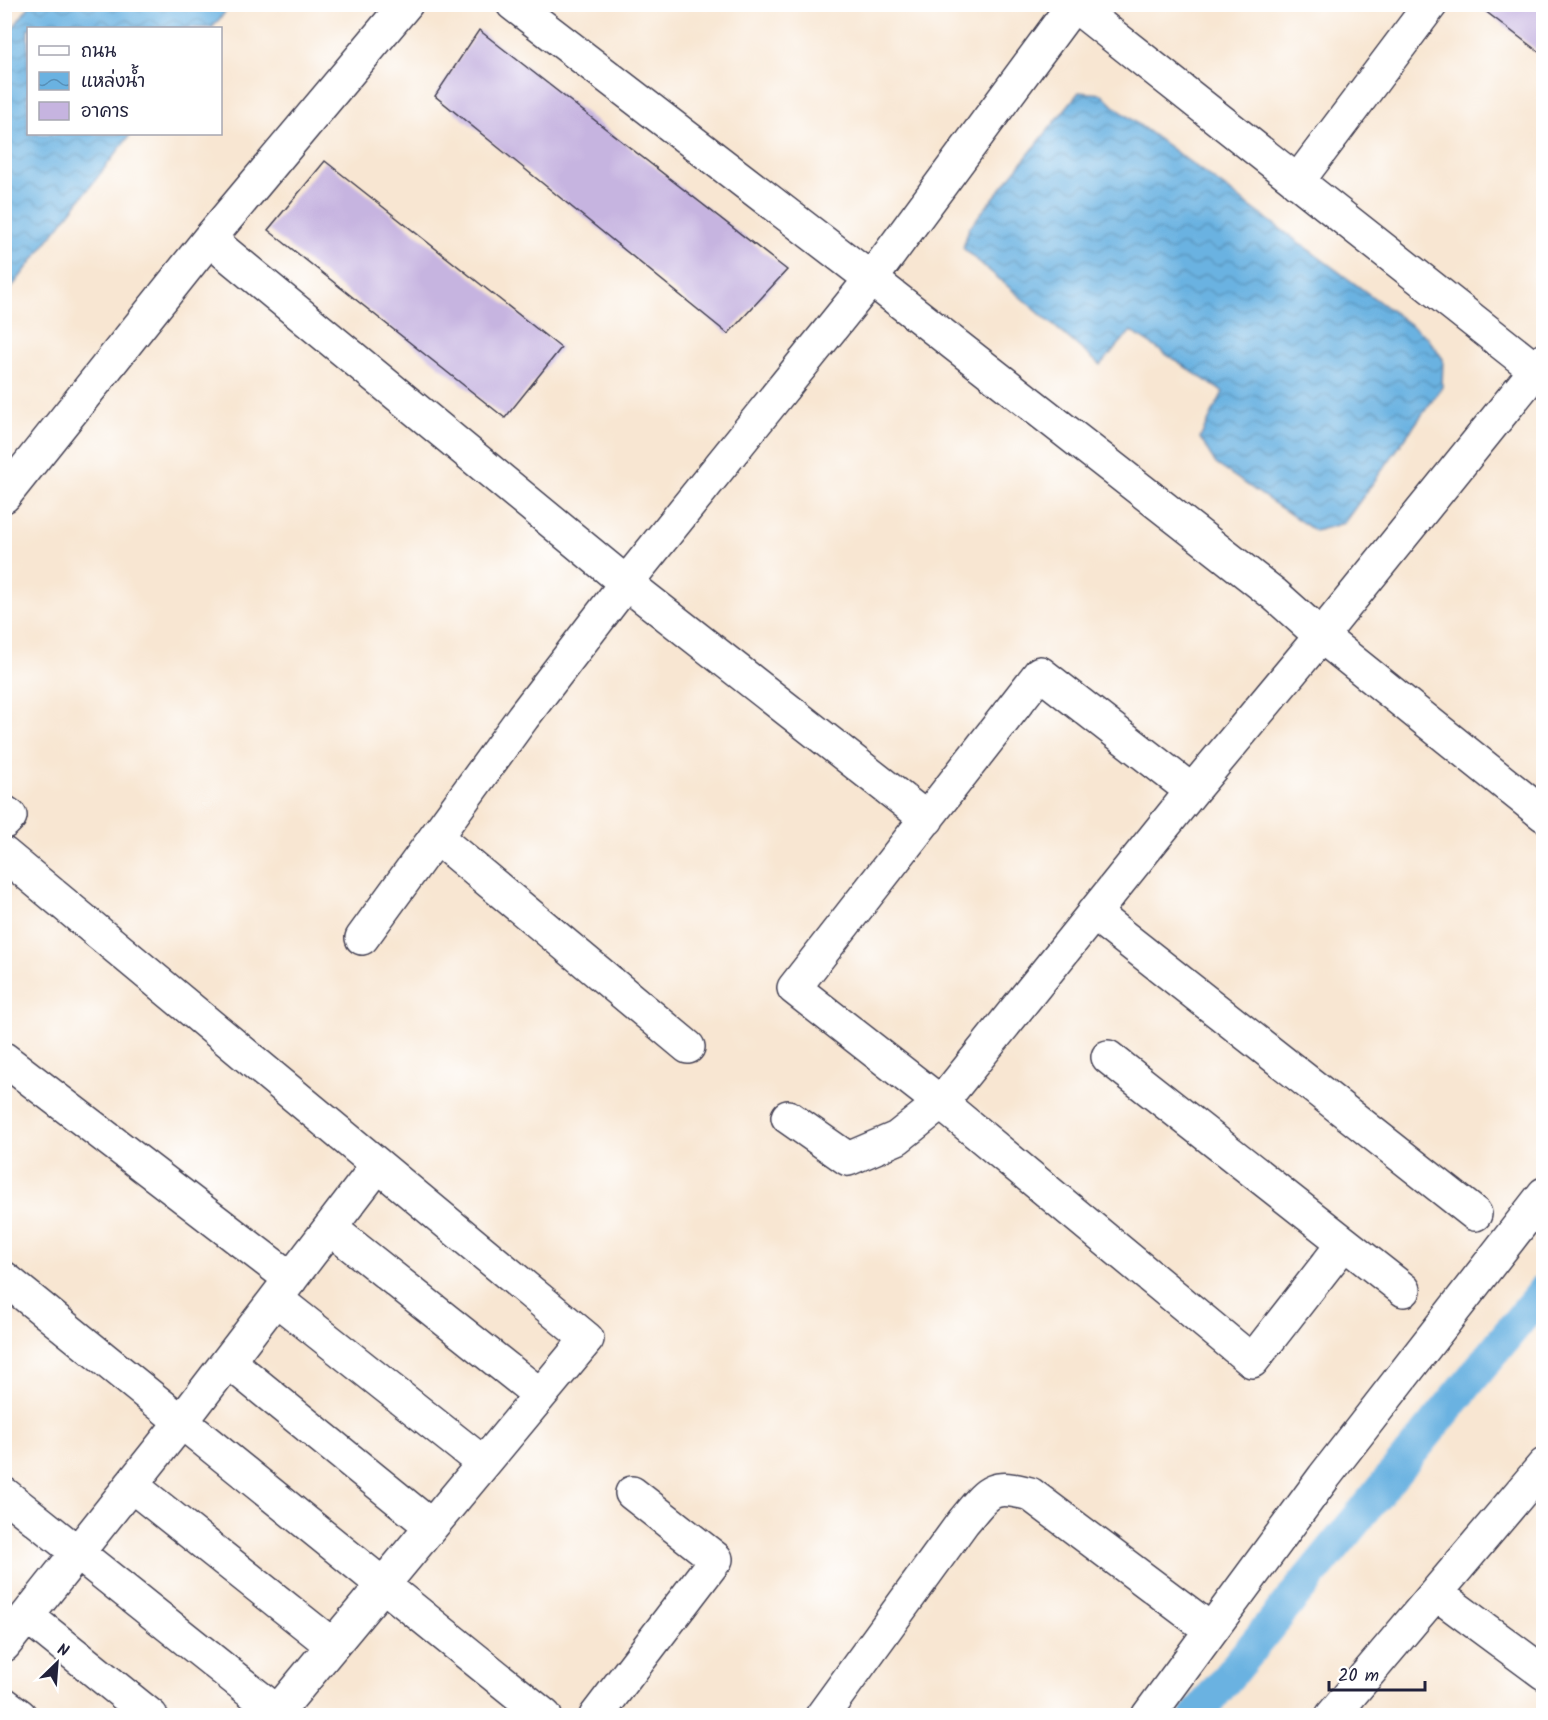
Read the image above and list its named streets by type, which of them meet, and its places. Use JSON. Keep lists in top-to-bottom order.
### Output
{
  "legend": ["ถนน", "แหล่งน้ำ", "อาคาร"],
  "scale_bar": "20 m",
  "north": "top right"
}
